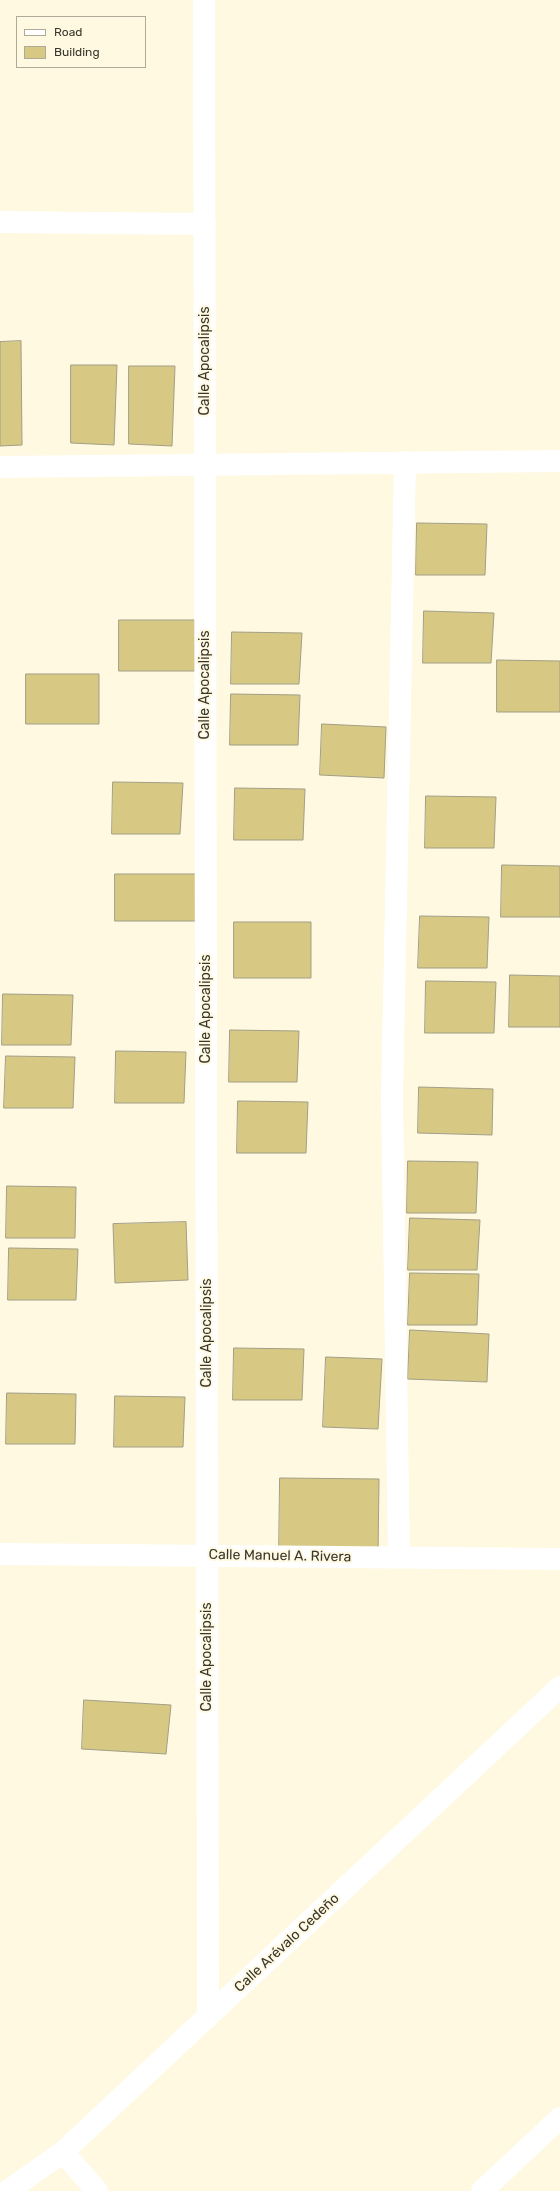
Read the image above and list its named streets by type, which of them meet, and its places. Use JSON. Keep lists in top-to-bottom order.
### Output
{
  "streets": {
    "street": ["Calle Apocalipsis", "Calle Manuel A. Rivera", "Calle Arévalo Cedeño"]
  },
  "crossings": [
    ["Calle Apocalipsis", "Calle Manuel A. Rivera"],
    ["Calle Apocalipsis", "Calle Arévalo Cedeño"]
  ],
  "legend": ["Road", "Building"]
}
